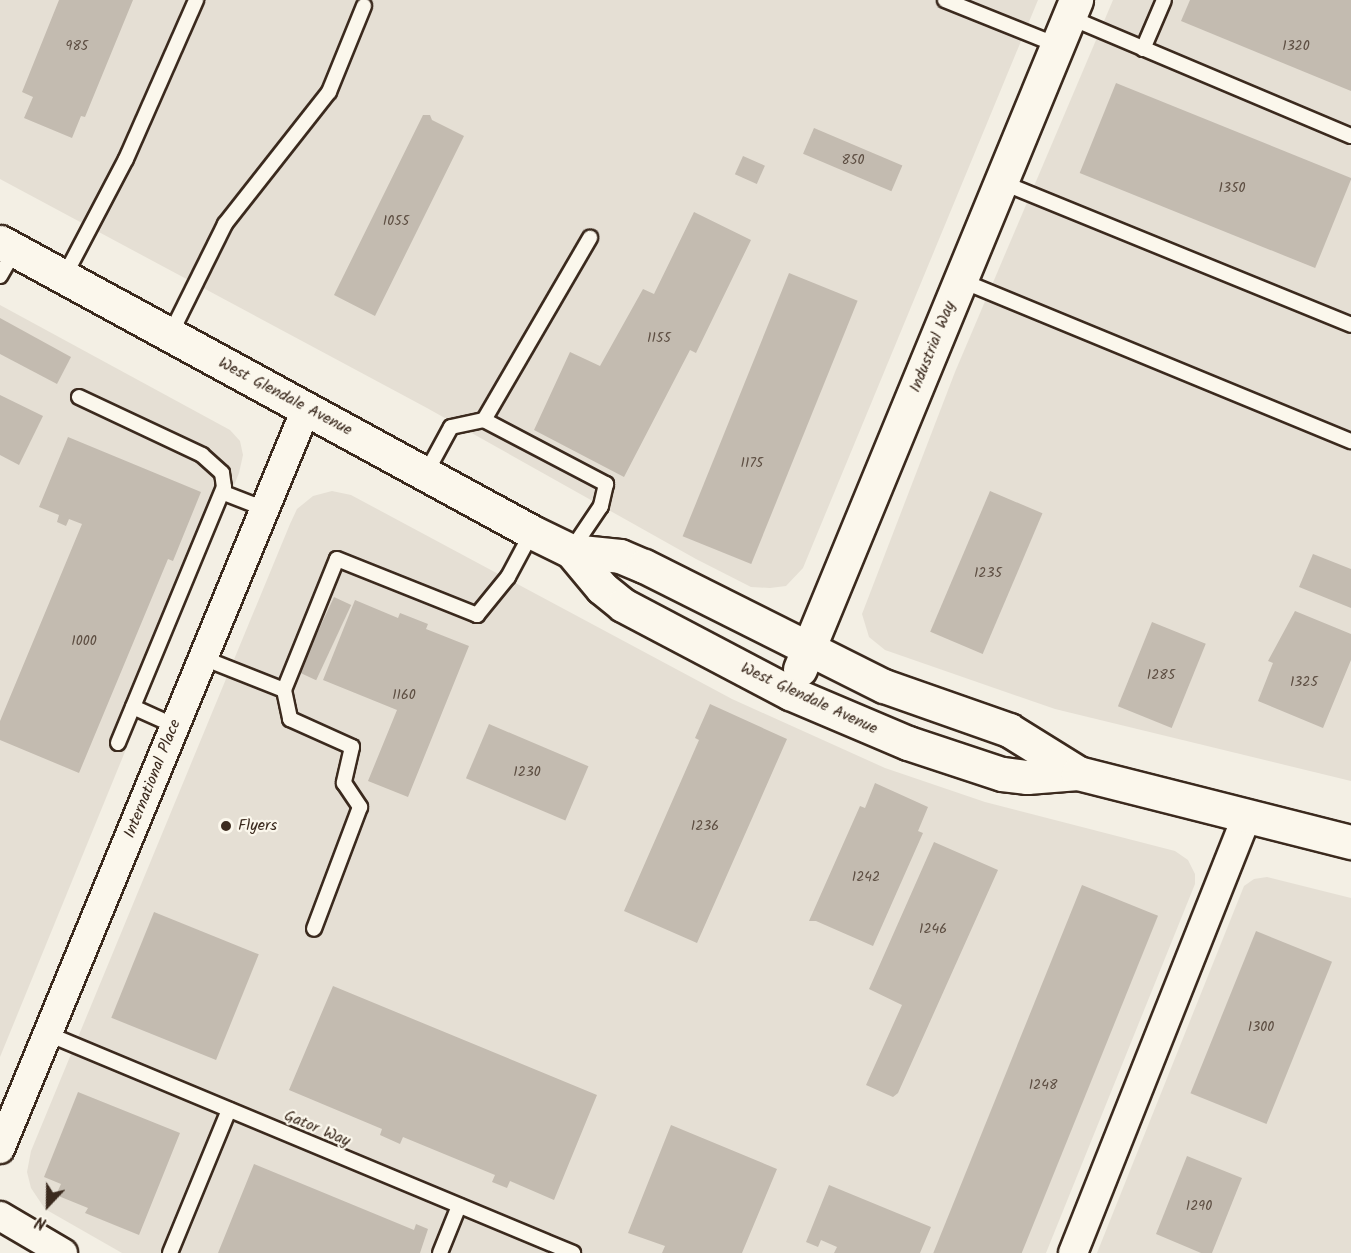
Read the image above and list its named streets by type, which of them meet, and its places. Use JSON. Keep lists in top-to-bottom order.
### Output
{
  "streets": {
    "main road": ["Industrial Way", "West Glendale Avenue"],
    "street": ["International Place"],
    "lane": ["Gator Way"]
  },
  "crossings": [
    ["Industrial Way", "West Glendale Avenue"],
    ["West Glendale Avenue", "International Place"],
    ["International Place", "Gator Way"]
  ],
  "places": ["Flyers"],
  "house_numbers": [
    "985",
    "1320",
    "850",
    "1350",
    "1055",
    "1155",
    "1175",
    "1235",
    "1000",
    "1285",
    "1325",
    "1160",
    "1230",
    "1236",
    "1242",
    "1246",
    "1300",
    "1248",
    "1290"
  ],
  "north": "bottom"
}
